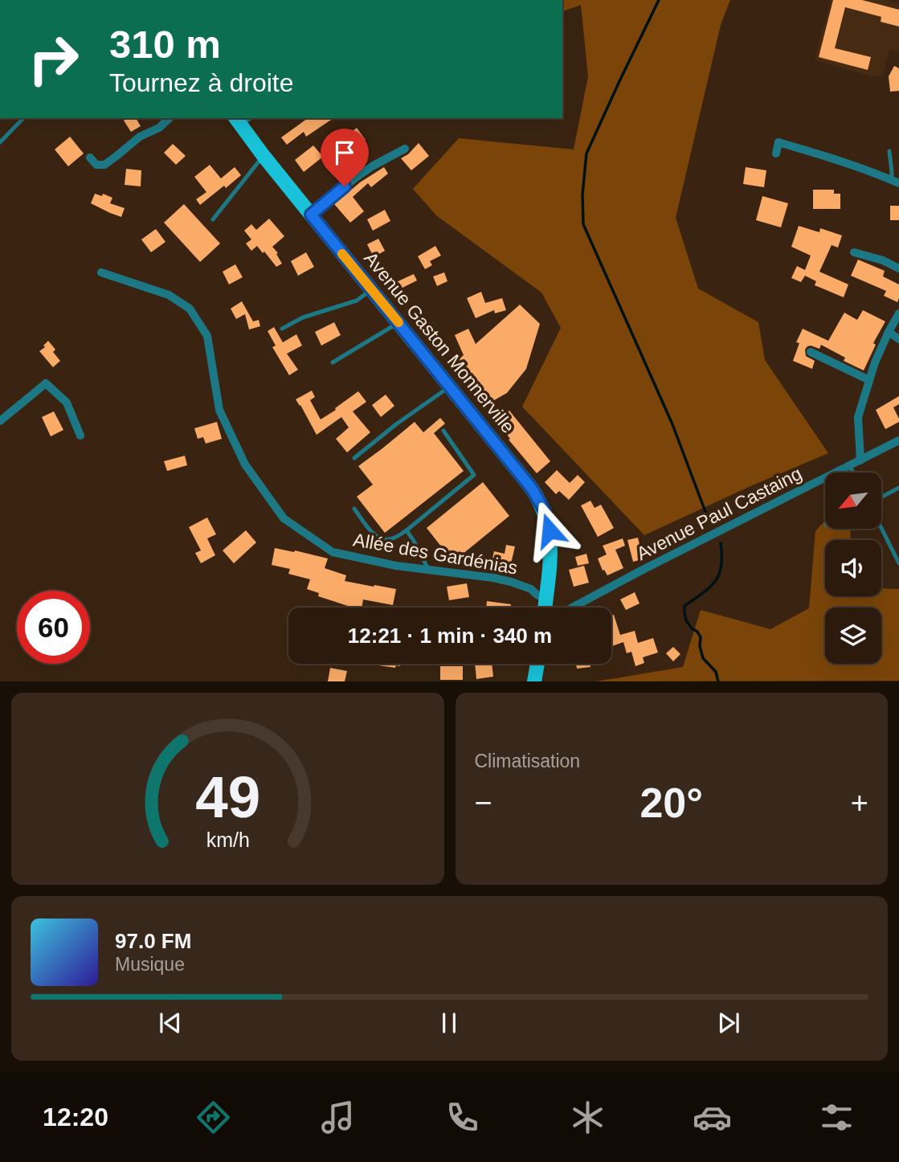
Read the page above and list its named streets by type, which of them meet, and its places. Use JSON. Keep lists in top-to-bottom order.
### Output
{
  "streets": {
    "main road": ["Avenue Gaston Monnerville"],
    "street": ["Avenue Paul Castaing", "Allée des Gardénias"]
  },
  "crossings": [
    ["Avenue Gaston Monnerville", "Allée des Gardénias"]
  ],
  "north": "bottom left",
  "page": {
    "turn": ["310 m", "Tournez à droite"],
    "limit": "60",
    "trip": "12:21 · 1 min · 340 m",
    "tile": "Climatisation",
    "heat": ["−", "20°", "+"],
    "song": ["97.0 FM", "Musique"],
    "tabs": "12:20",
    "gauge": ["49", "km/h"]
  }
}
